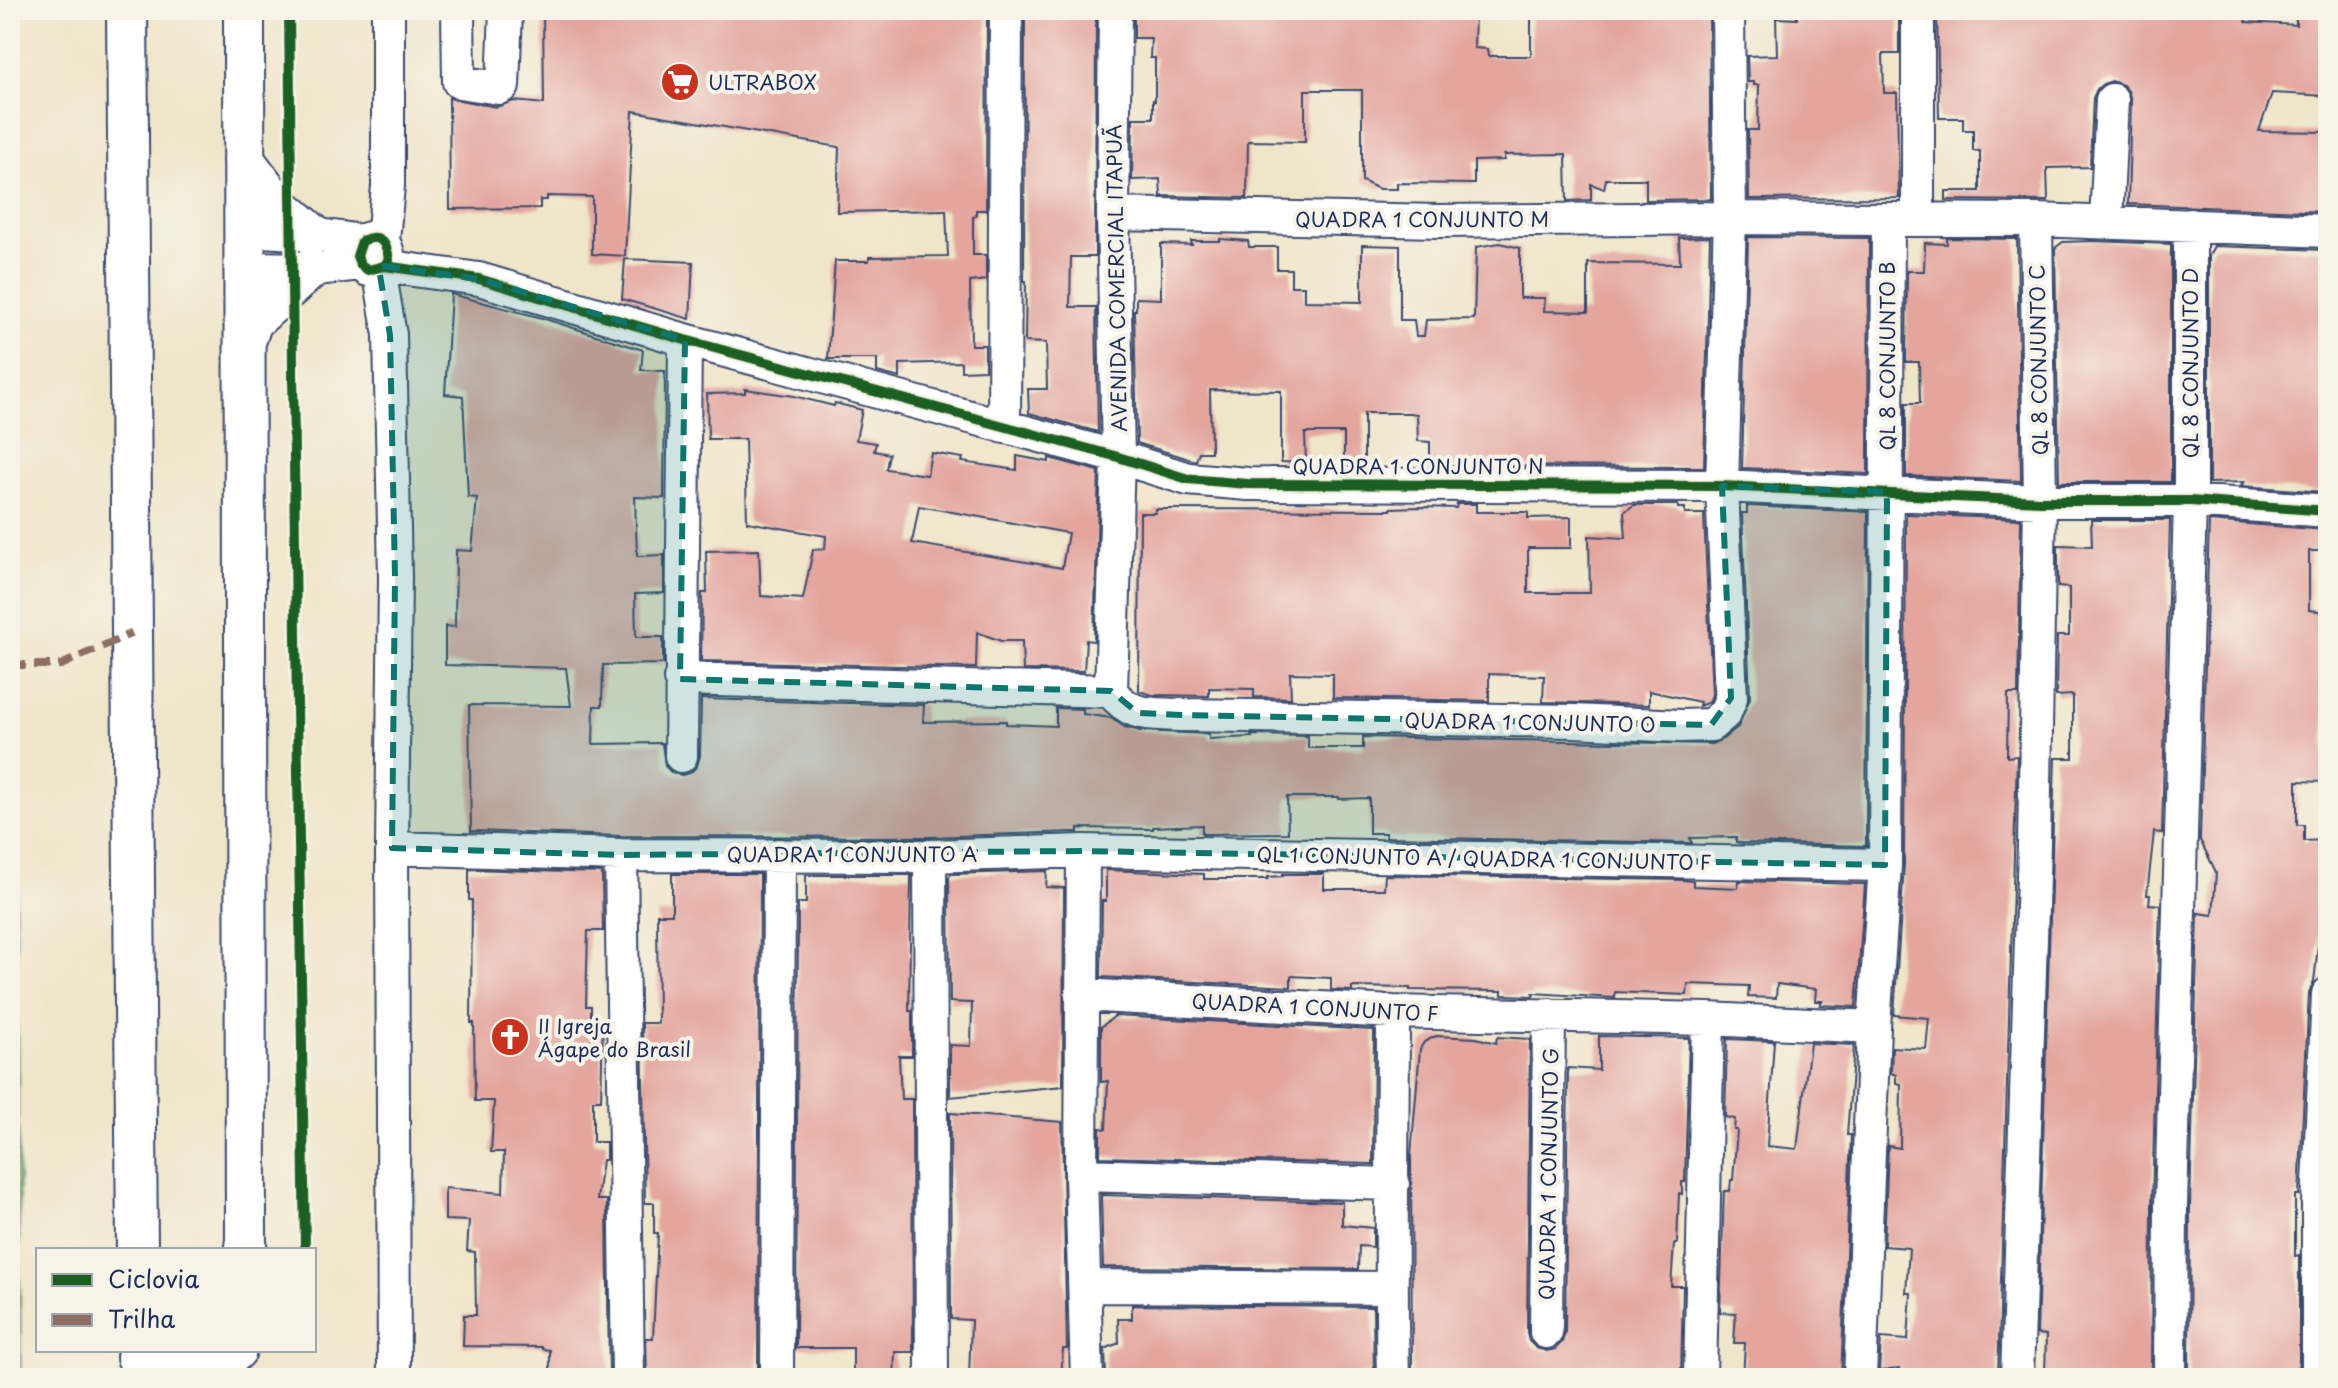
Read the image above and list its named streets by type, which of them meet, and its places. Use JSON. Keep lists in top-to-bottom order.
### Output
{
  "streets": {
    "street": [
      "QUADRA 1 CONJUNTO M",
      "AVENIDA COMERCIAL ITAPUÃ",
      "QL 8 CONJUNTO B",
      "QL 8 CONJUNTO C",
      "QL 8 CONJUNTO D",
      "QUADRA 1 CONJUNTO N",
      "QUADRA 1 CONJUNTO O",
      "QUADRA 1 CONJUNTO A",
      "QL 1 CONJUNTO A / QUADRA 1 CONJUNTO F",
      "QUADRA 1 CONJUNTO F",
      "QUADRA 1 CONJUNTO G"
    ]
  },
  "crossings": [
    ["QUADRA 1 CONJUNTO M", "AVENIDA COMERCIAL ITAPUÃ"],
    ["QUADRA 1 CONJUNTO M", "QL 8 CONJUNTO B"],
    ["QUADRA 1 CONJUNTO M", "QL 8 CONJUNTO C"],
    ["QUADRA 1 CONJUNTO M", "QL 8 CONJUNTO D"],
    ["AVENIDA COMERCIAL ITAPUÃ", "QUADRA 1 CONJUNTO N"],
    ["AVENIDA COMERCIAL ITAPUÃ", "QUADRA 1 CONJUNTO O"],
    ["QL 8 CONJUNTO B", "QUADRA 1 CONJUNTO N"],
    ["QL 8 CONJUNTO B", "QL 1 CONJUNTO A / QUADRA 1 CONJUNTO F"],
    ["QL 8 CONJUNTO B", "QUADRA 1 CONJUNTO F"],
    ["QL 8 CONJUNTO C", "QUADRA 1 CONJUNTO N"],
    ["QL 8 CONJUNTO D", "QUADRA 1 CONJUNTO N"],
    ["QUADRA 1 CONJUNTO N", "QUADRA 1 CONJUNTO O"],
    ["QUADRA 1 CONJUNTO A", "QL 1 CONJUNTO A / QUADRA 1 CONJUNTO F"],
    ["QUADRA 1 CONJUNTO F", "QUADRA 1 CONJUNTO G"]
  ],
  "places": {
    "supermarket": ["ULTRABOX"],
    "church": ["II Igreja Ágape do Brasil"]
  },
  "legend": ["Ciclovia", "Trilha"]
}
